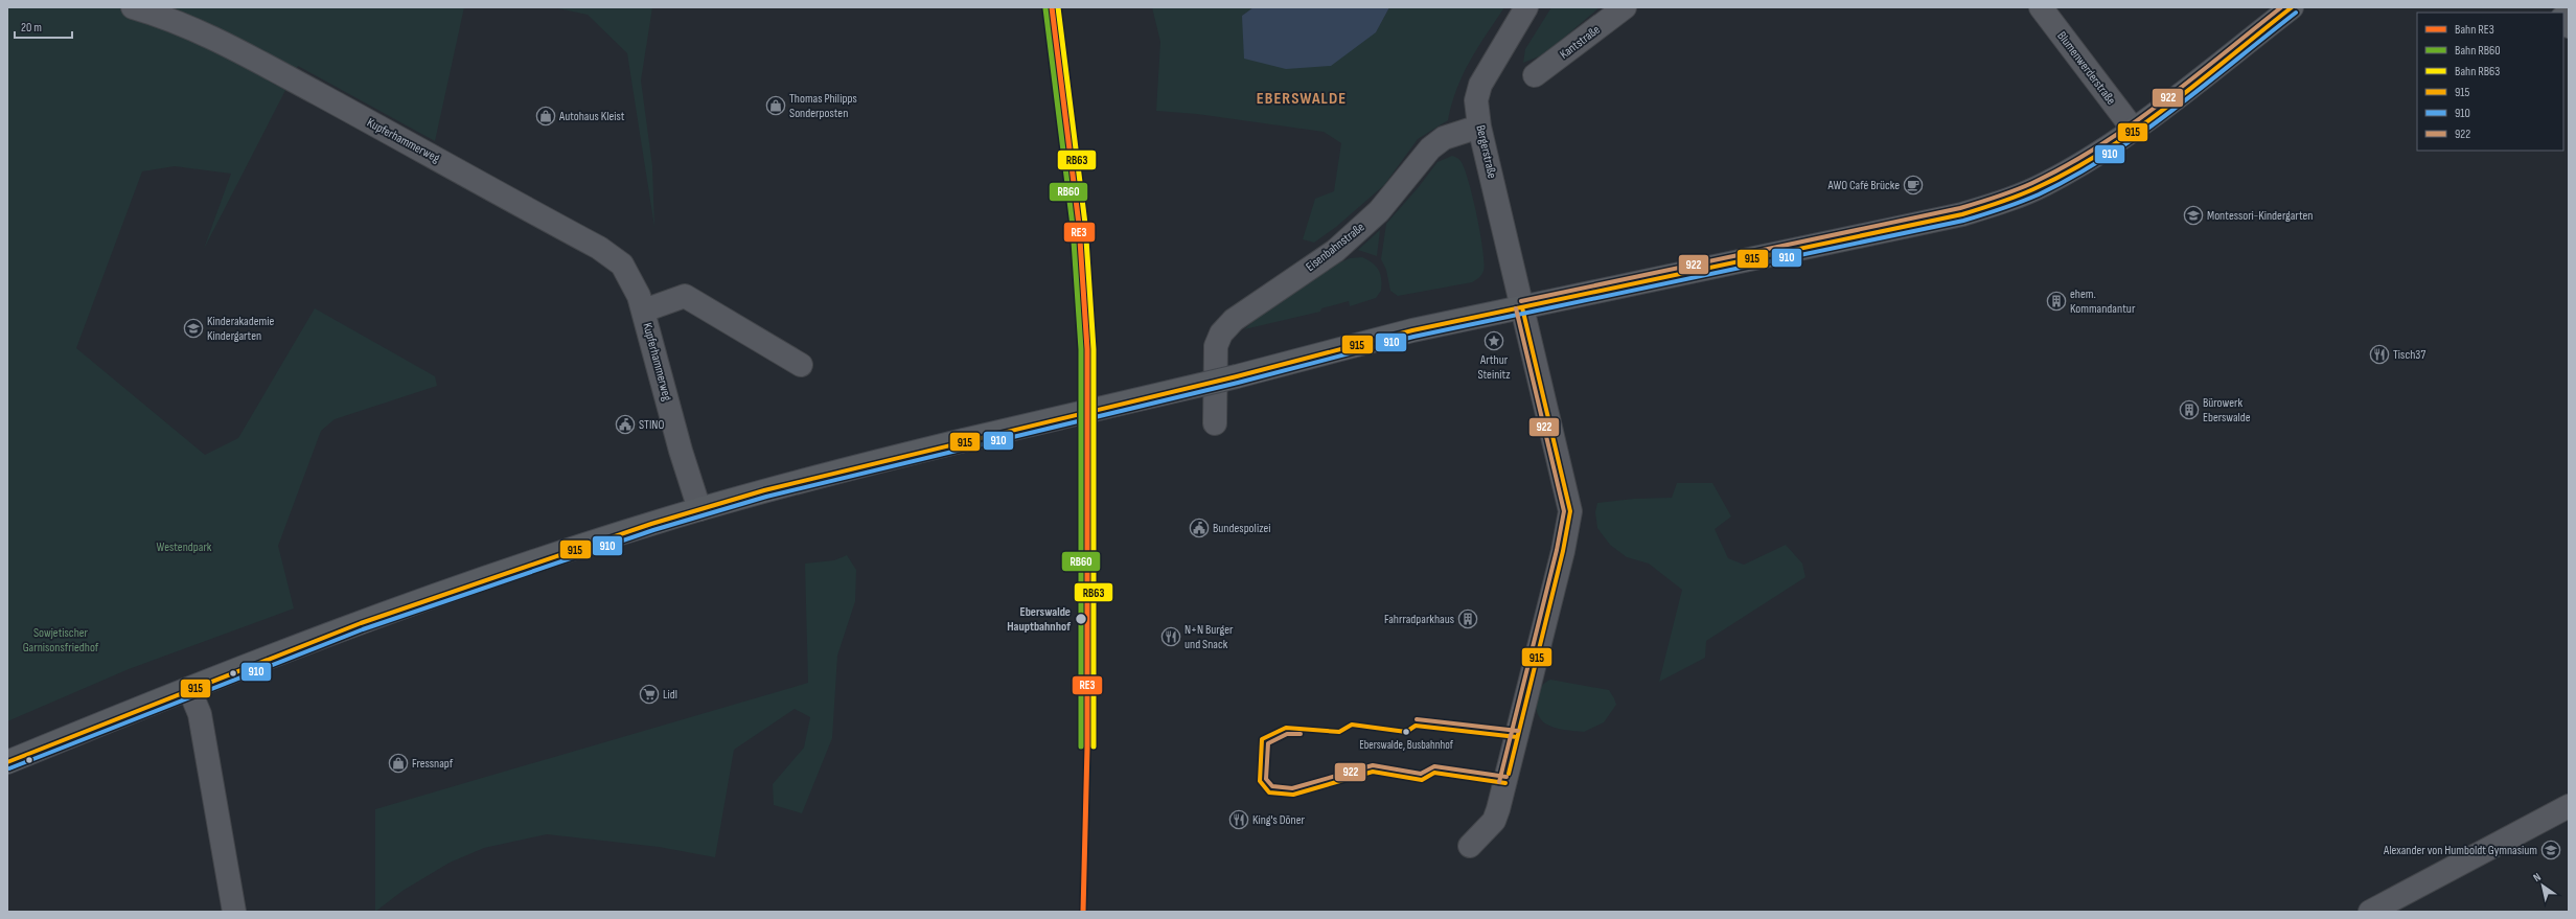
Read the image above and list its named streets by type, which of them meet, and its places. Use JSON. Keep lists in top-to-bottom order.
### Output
{
  "streets": {
    "street": [
      "Kantstraße",
      "Blumenwerderstraße",
      "Kupferhammerweg",
      "Bergerstraße",
      "Eisenbahnstraße"
    ]
  },
  "crossings": [
    ["Bergerstraße", "Eisenbahnstraße"]
  ],
  "districts": ["EBERSWALDE"],
  "parks": ["Westendpark", "Sowjetischer Garnisonsfriedhof"],
  "places": {
    "shop": ["Thomas Philipps Sonderposten", "Autohaus Kleist", "Fressnapf"],
    "cafe": ["AWO Café Brücke"],
    "school or university": ["Montessori-Kindergarten", "Kinderakademie Kindergarten", "Alexander von Humboldt Gymnasium"],
    "building": ["ehem. Kommandantur", "Bürowerk Eberswalde", "Fahrradparkhaus"],
    "place": ["Arthur Steinitz"],
    "restaurant": ["Tisch37", "N+N Burger und Snack", "King's Döner"],
    "public building": ["STINO", "Bundespolizei"],
    "other": ["Eberswalde Hauptbahnhof", "Eberswalde, Busbahnhof"],
    "supermarket": ["Lidl"]
  },
  "lines": [
    "rail line RE3",
    "rail line RB63",
    "transit line 915",
    "transit line 922",
    "rail line RB60",
    "transit line 910"
  ],
  "legend": [
    "Bahn RE3",
    "Bahn RB60",
    "Bahn RB63",
    "915",
    "910",
    "922"
  ],
  "scale_bar": "20 m",
  "north": "top left"
}
